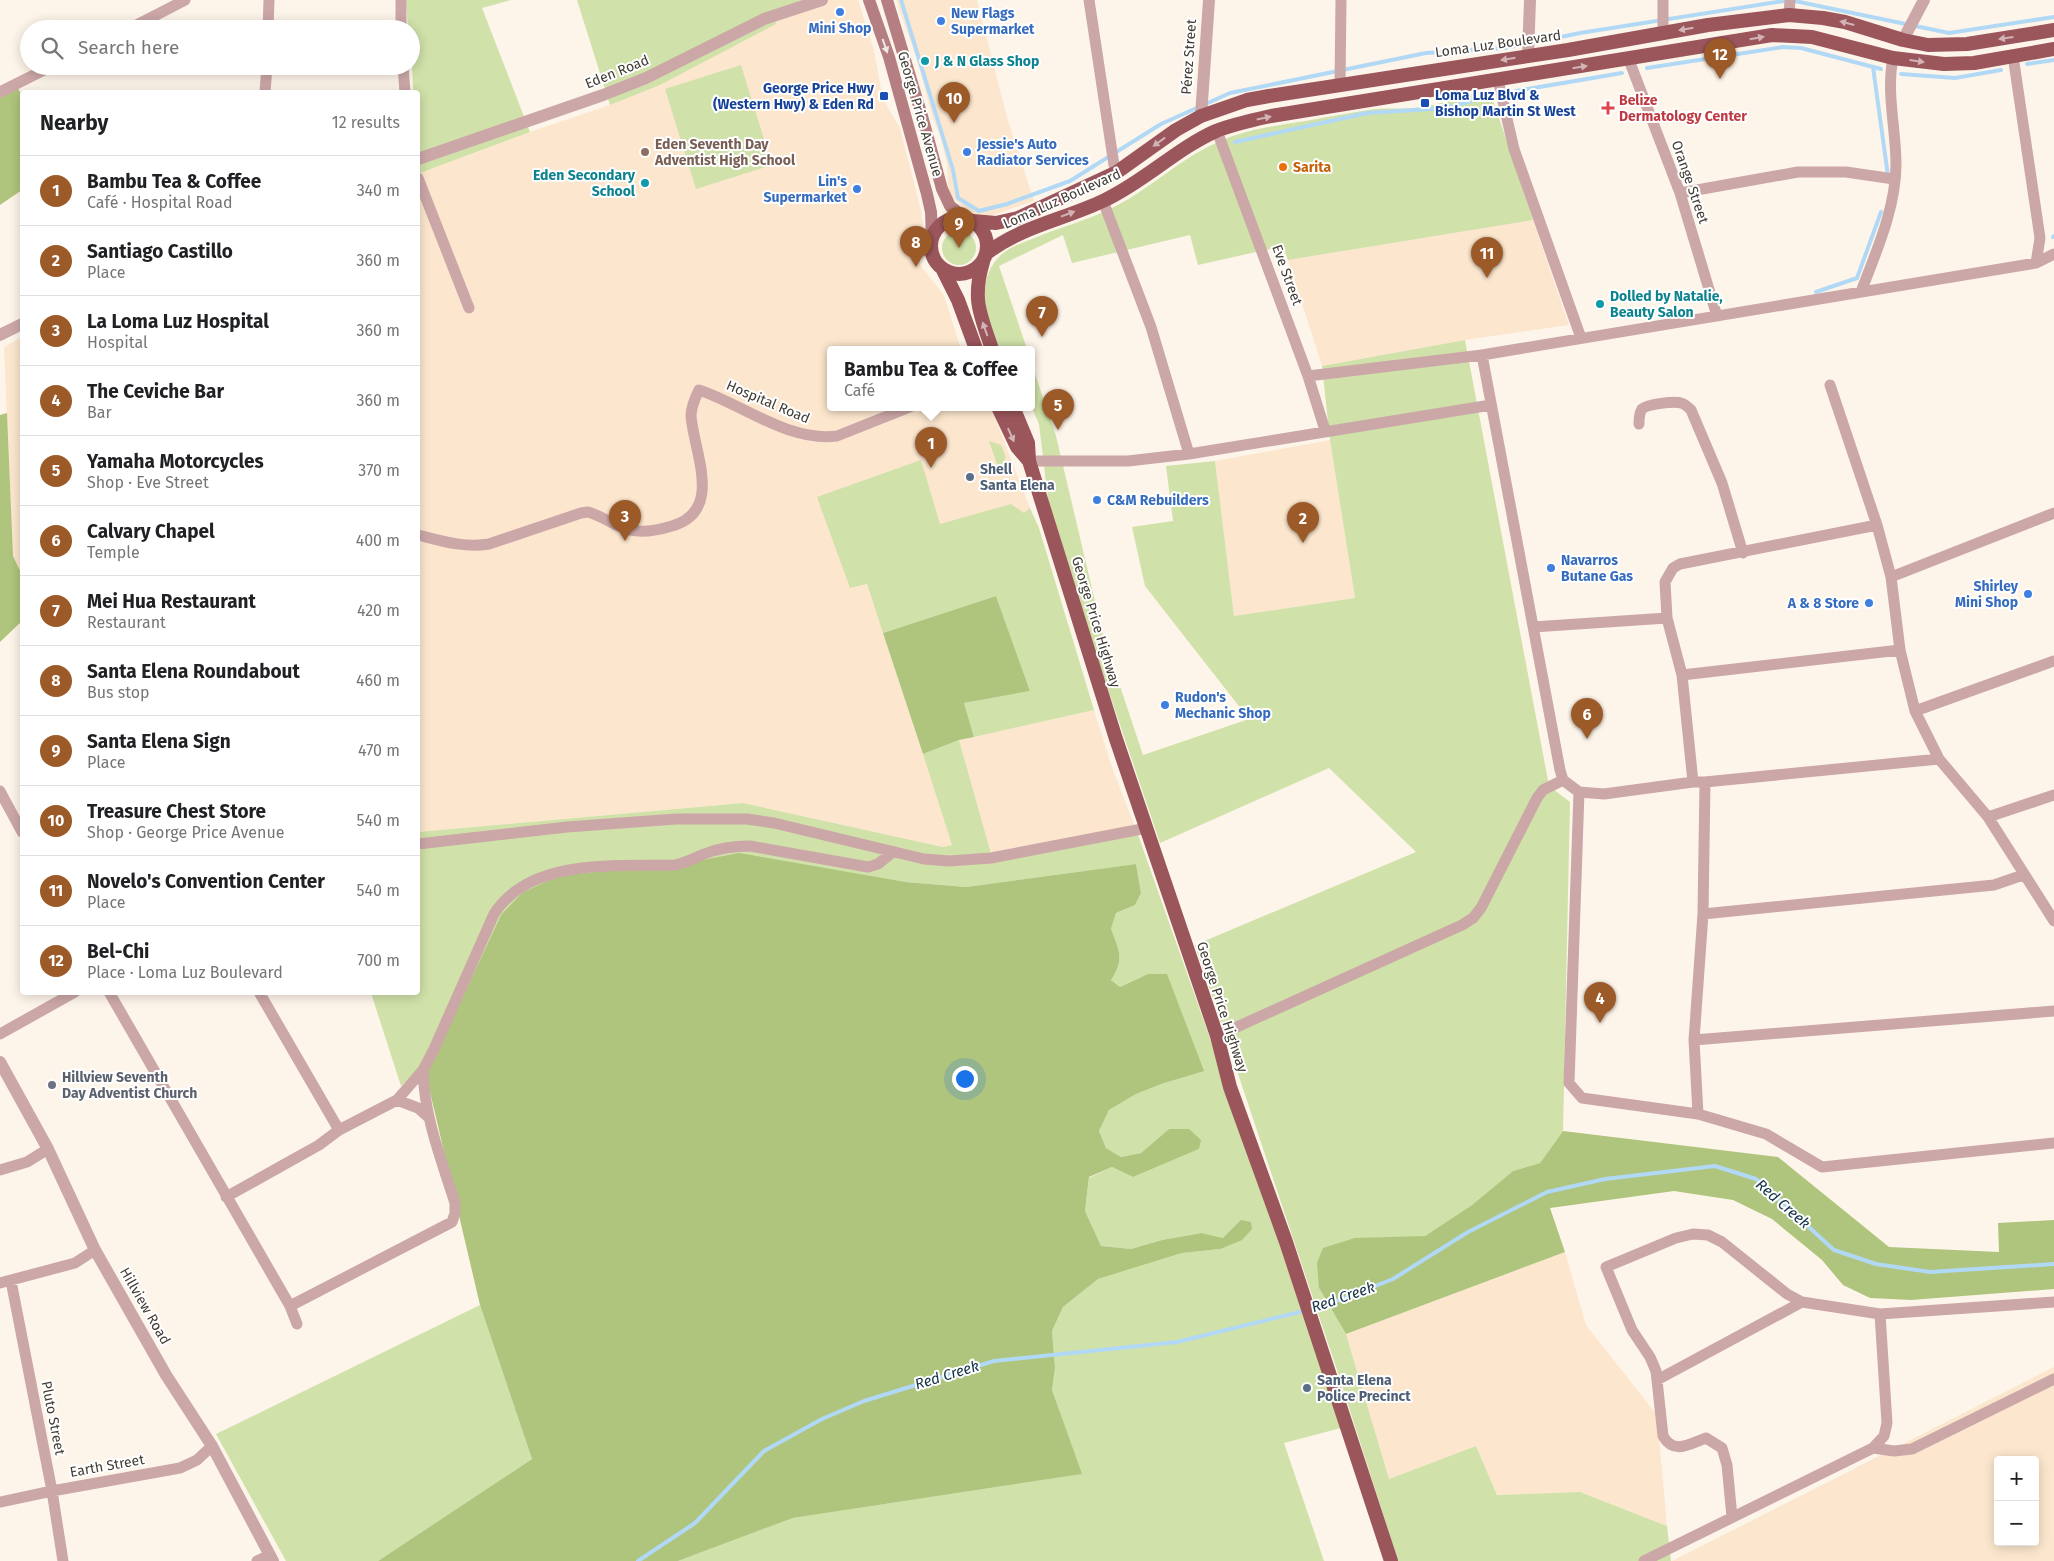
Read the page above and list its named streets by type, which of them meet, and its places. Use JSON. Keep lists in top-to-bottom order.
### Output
{
  "streets": {
    "highway": ["Loma Luz Boulevard", "George Price Highway"],
    "main road": ["George Price Avenue"],
    "street": [
      "Pérez Street",
      "Eden Road",
      "Orange Street",
      "Eve Street",
      "Hospital Road",
      "Hillview Road",
      "Pluto Street",
      "Earth Street"
    ]
  },
  "crossings": [
    ["Loma Luz Boulevard", "Pérez Street"],
    ["Loma Luz Boulevard", "George Price Avenue"],
    ["Loma Luz Boulevard", "Orange Street"],
    ["Loma Luz Boulevard", "Eve Street"],
    ["Hillview Road", "Earth Street"],
    ["Pluto Street", "Earth Street"]
  ],
  "water": ["Red Creek"],
  "places": {
    "other": [
      "Mini Shop",
      "New Flags Supermarket",
      "J & N Glass Shop",
      "Eden Seventh Day Adventist High School",
      "Jessie's Auto Radiator Services",
      "Sarita",
      "Eden Secondary School",
      "Lin's Supermarket",
      "Dolled by Natalie, Beauty Salon",
      "Shell Santa Elena",
      "C&M Rebuilders",
      "Navarros Butane Gas",
      "Shirley Mini Shop",
      "A & 8 Store",
      "Rudon's Mechanic Shop",
      "Hillview Seventh Day Adventist Church",
      "Santa Elena Police Precinct"
    ],
    "transit": ["George Price Hwy (Western Hwy) & Eden Rd", "Loma Luz Blvd & Bishop Martin St West"],
    "health": ["Belize Dermatology Center"]
  },
  "page": {
    "search": "Search here",
    "pins": [
      "12",
      "10",
      "9",
      "8",
      "11",
      "7",
      "5",
      "1",
      "3",
      "2",
      "6",
      "4"
    ],
    "heading": ["Nearby", "12 results"],
    "list": [
      {
        "mark": "1",
        "name": "Bambu Tea & Coffee",
        "note": "Café · Hospital Road",
        "value": "340 m"
      },
      {
        "mark": "2",
        "name": "Santiago Castillo",
        "note": "Place",
        "value": "360 m"
      },
      {
        "mark": "3",
        "name": "La Loma Luz Hospital",
        "note": "Hospital",
        "value": "360 m"
      },
      {
        "mark": "4",
        "name": "The Ceviche Bar",
        "note": "Bar",
        "value": "360 m"
      },
      {
        "mark": "5",
        "name": "Yamaha Motorcycles",
        "note": "Shop · Eve Street",
        "value": "370 m"
      },
      {
        "mark": "6",
        "name": "Calvary Chapel",
        "note": "Temple",
        "value": "400 m"
      },
      {
        "mark": "7",
        "name": "Mei Hua Restaurant",
        "note": "Restaurant",
        "value": "420 m"
      },
      {
        "mark": "8",
        "name": "Santa Elena Roundabout",
        "note": "Bus stop",
        "value": "460 m"
      },
      {
        "mark": "9",
        "name": "Santa Elena Sign",
        "note": "Place",
        "value": "470 m"
      },
      {
        "mark": "10",
        "name": "Treasure Chest Store",
        "note": "Shop · George Price Avenue",
        "value": "540 m"
      },
      {
        "mark": "11",
        "name": "Novelo's Convention Center",
        "note": "Place",
        "value": "540 m"
      },
      {
        "mark": "12",
        "name": "Bel-Chi",
        "note": "Place · Loma Luz Boulevard",
        "value": "700 m"
      }
    ],
    "popup": ["Bambu Tea & Coffee", "Café"],
    "map_buttons": ["+", "−"]
  }
}
